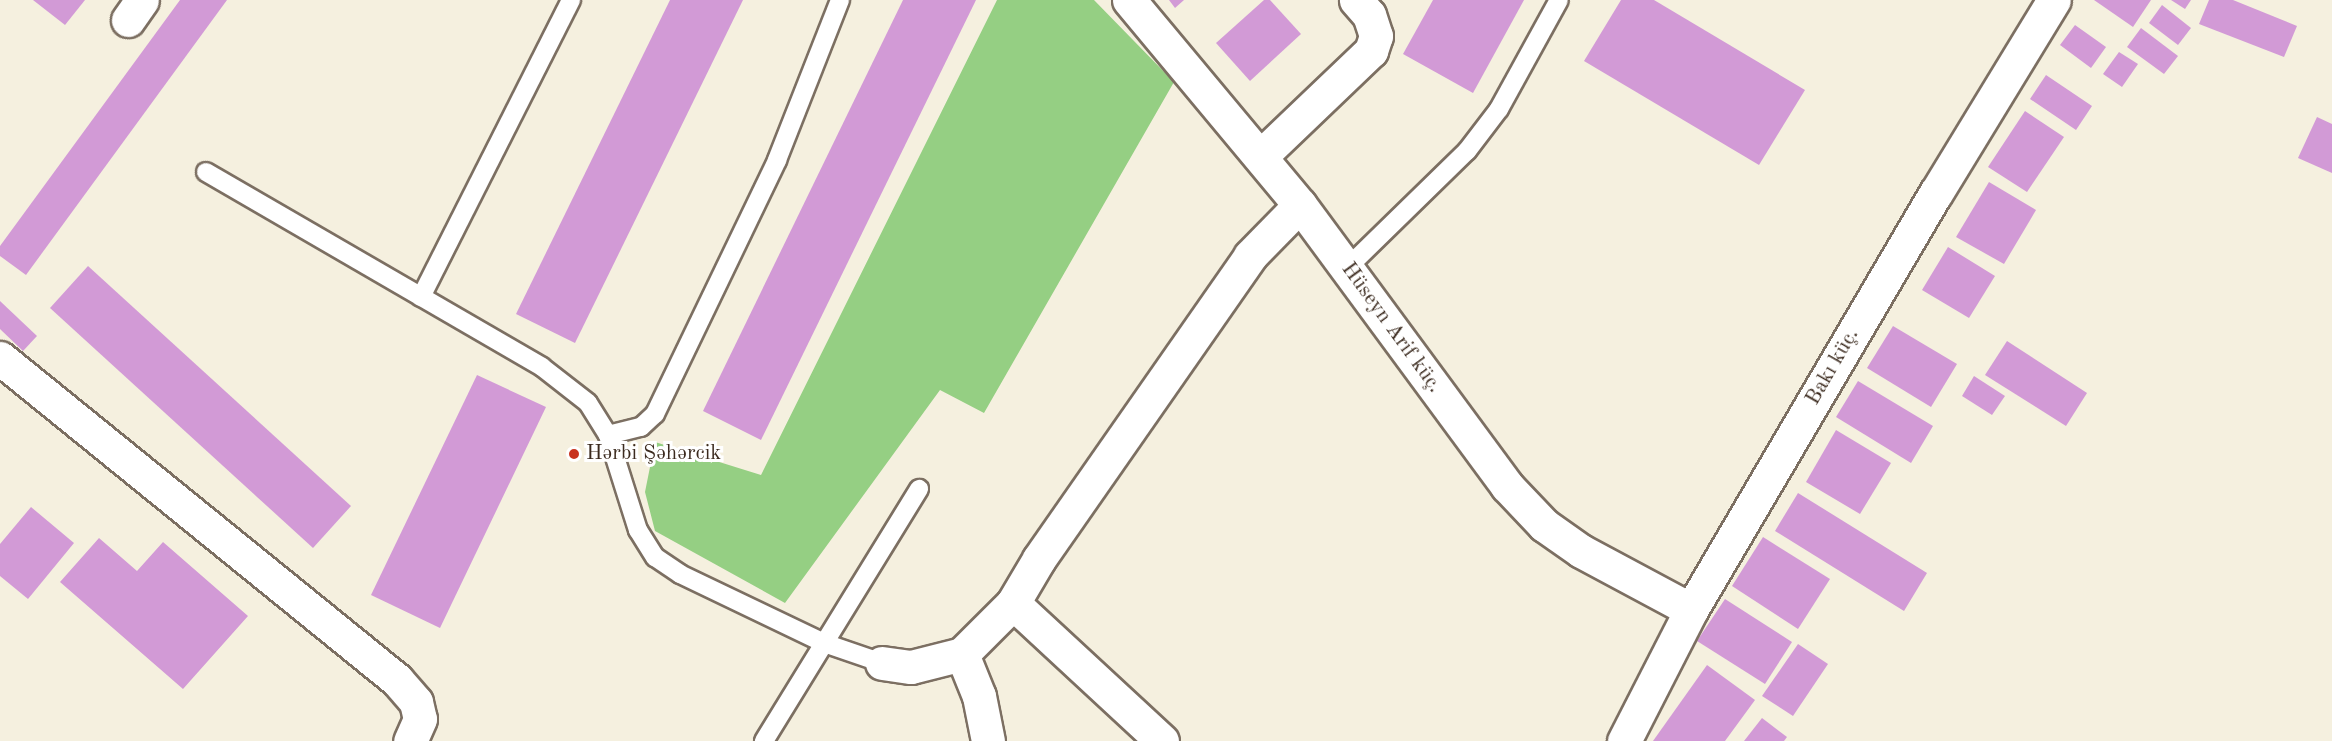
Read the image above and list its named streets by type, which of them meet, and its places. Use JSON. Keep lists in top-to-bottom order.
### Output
{
  "streets": {
    "street": ["Hüseyn Arif küç.", "Bakı küç."]
  },
  "crossings": [
    ["Hüseyn Arif küç.", "Bakı küç."]
  ],
  "places": ["Hərbi Şəhərcik"]
}
